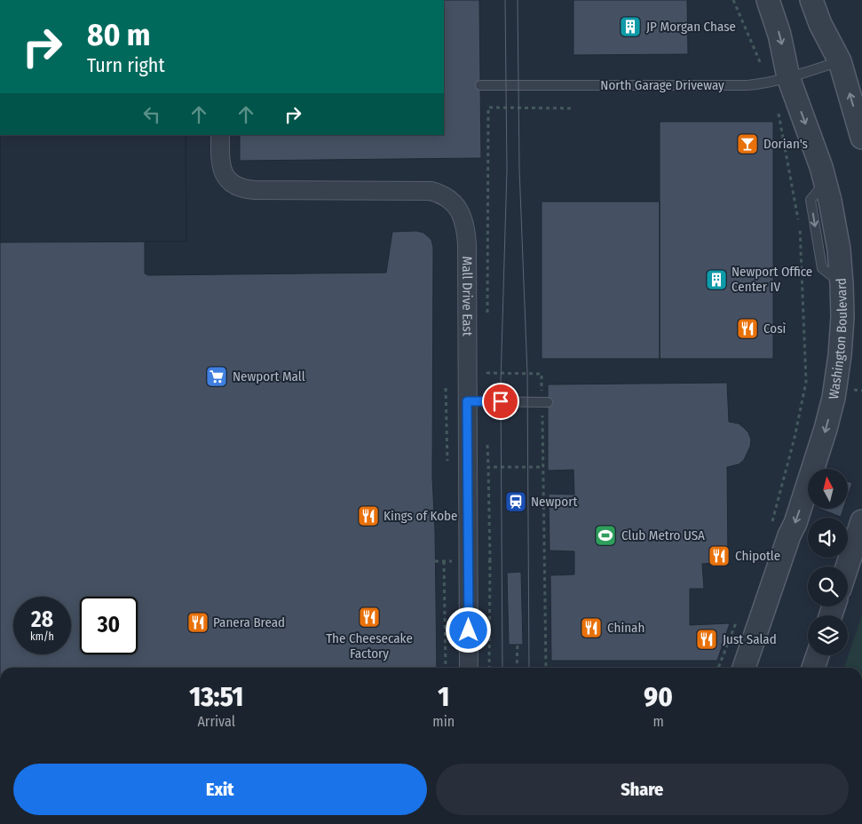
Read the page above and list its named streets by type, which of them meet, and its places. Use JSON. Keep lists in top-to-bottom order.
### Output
{
  "streets": {
    "street": ["Mall Drive East", "Washington Boulevard"],
    "lane": ["North Garage Driveway"]
  },
  "crossings": [
    ["North Garage Driveway", "Washington Boulevard"]
  ],
  "one_way": ["Washington Boulevard"],
  "places": {
    "building": ["JP Morgan Chase", "Newport Office Center IV"],
    "bar": ["Dorian's"],
    "restaurant": [
      "Così",
      "Kings of Kobe",
      "Chipotle",
      "The Cheesecake Factory",
      "Panera Bread",
      "Chinah",
      "Just Salad"
    ],
    "supermarket": ["Newport Mall"],
    "station": ["Newport"],
    "sports": ["Club Metro USA"]
  },
  "north": "top",
  "page": {
    "turn": ["80 m", "Turn right"],
    "speed": "28 km/h",
    "limit": "30",
    "eta": [
      "13:51",
      "Arrival",
      "1",
      "min",
      "90",
      "m"
    ],
    "buttons": ["Exit", "Share"]
  }
}
